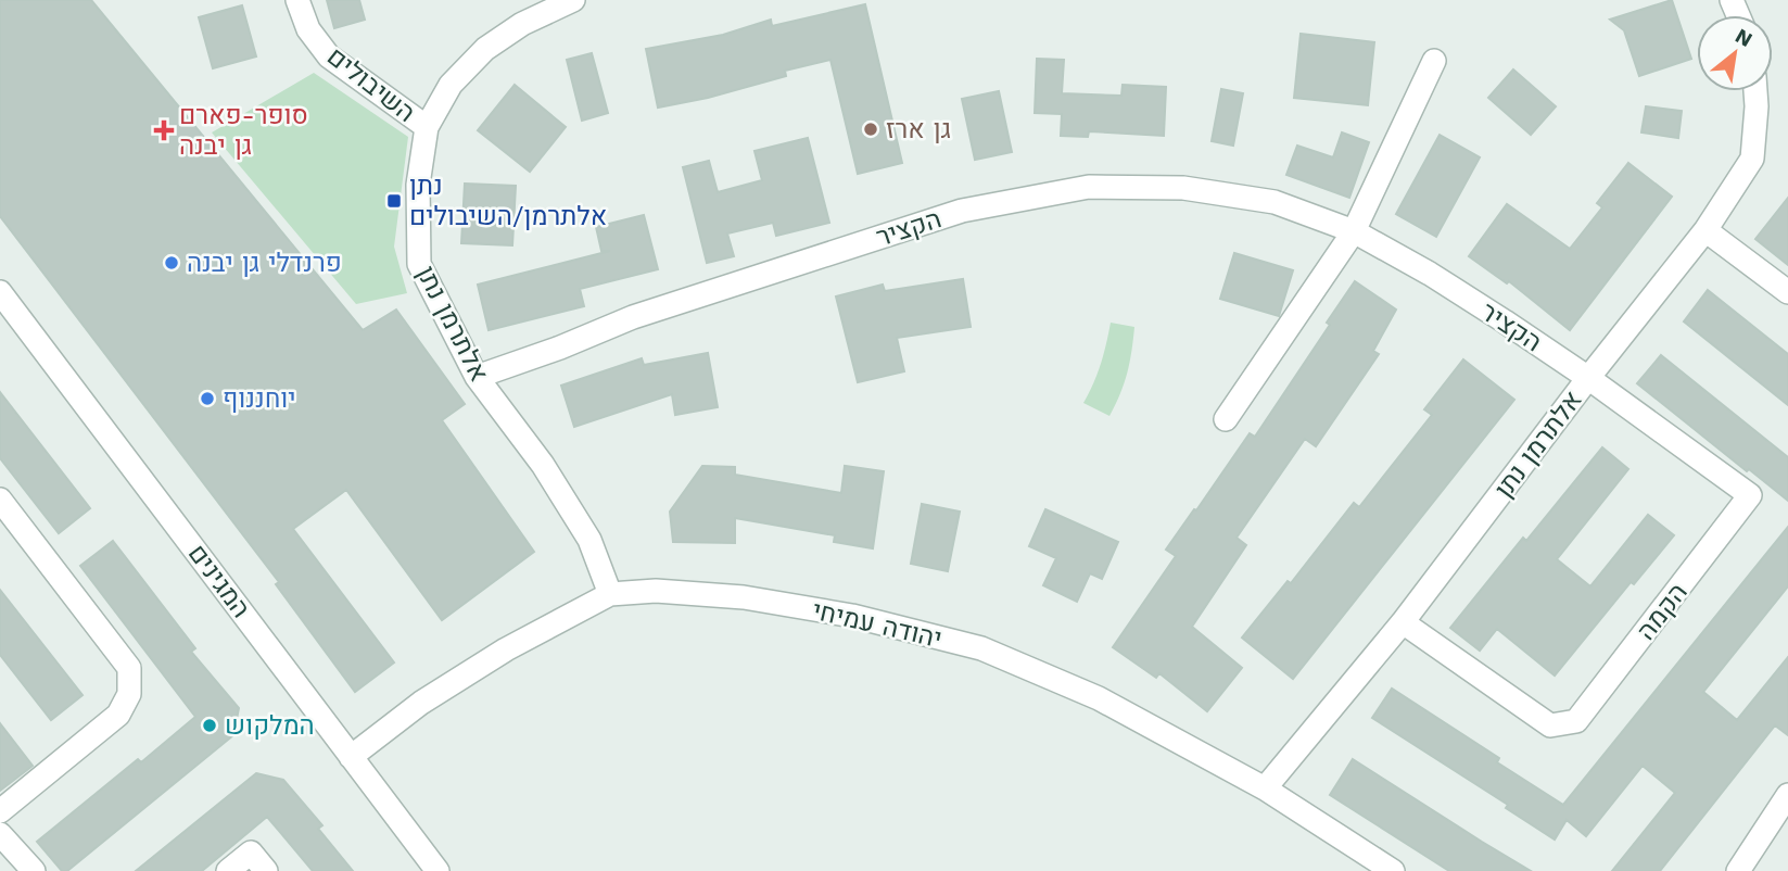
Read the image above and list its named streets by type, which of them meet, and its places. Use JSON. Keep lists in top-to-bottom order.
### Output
{
  "streets": {
    "street": [
      "השיבולים",
      "הקציר",
      "אלתרמן נתן",
      "המגינים",
      "הקמה",
      "יהודה עמיחי"
    ]
  },
  "crossings": [
    ["השיבולים", "אלתרמן נתן"],
    ["הקציר", "אלתרמן נתן"],
    ["הקציר", "הקמה"],
    ["אלתרמן נתן", "הקמה"],
    ["אלתרמן נתן", "יהודה עמיחי"],
    ["המגינים", "יהודה עמיחי"]
  ],
  "places": {
    "other": [
      "גן ארז",
      "פרנדלי גן יבנה",
      "יוחננוף",
      "המלקוש"
    ],
    "health": ["סופר-פארם גן יבנה"],
    "transit": ["נתן אלתרמן/השיבולים"]
  },
  "north": "top right"
}
